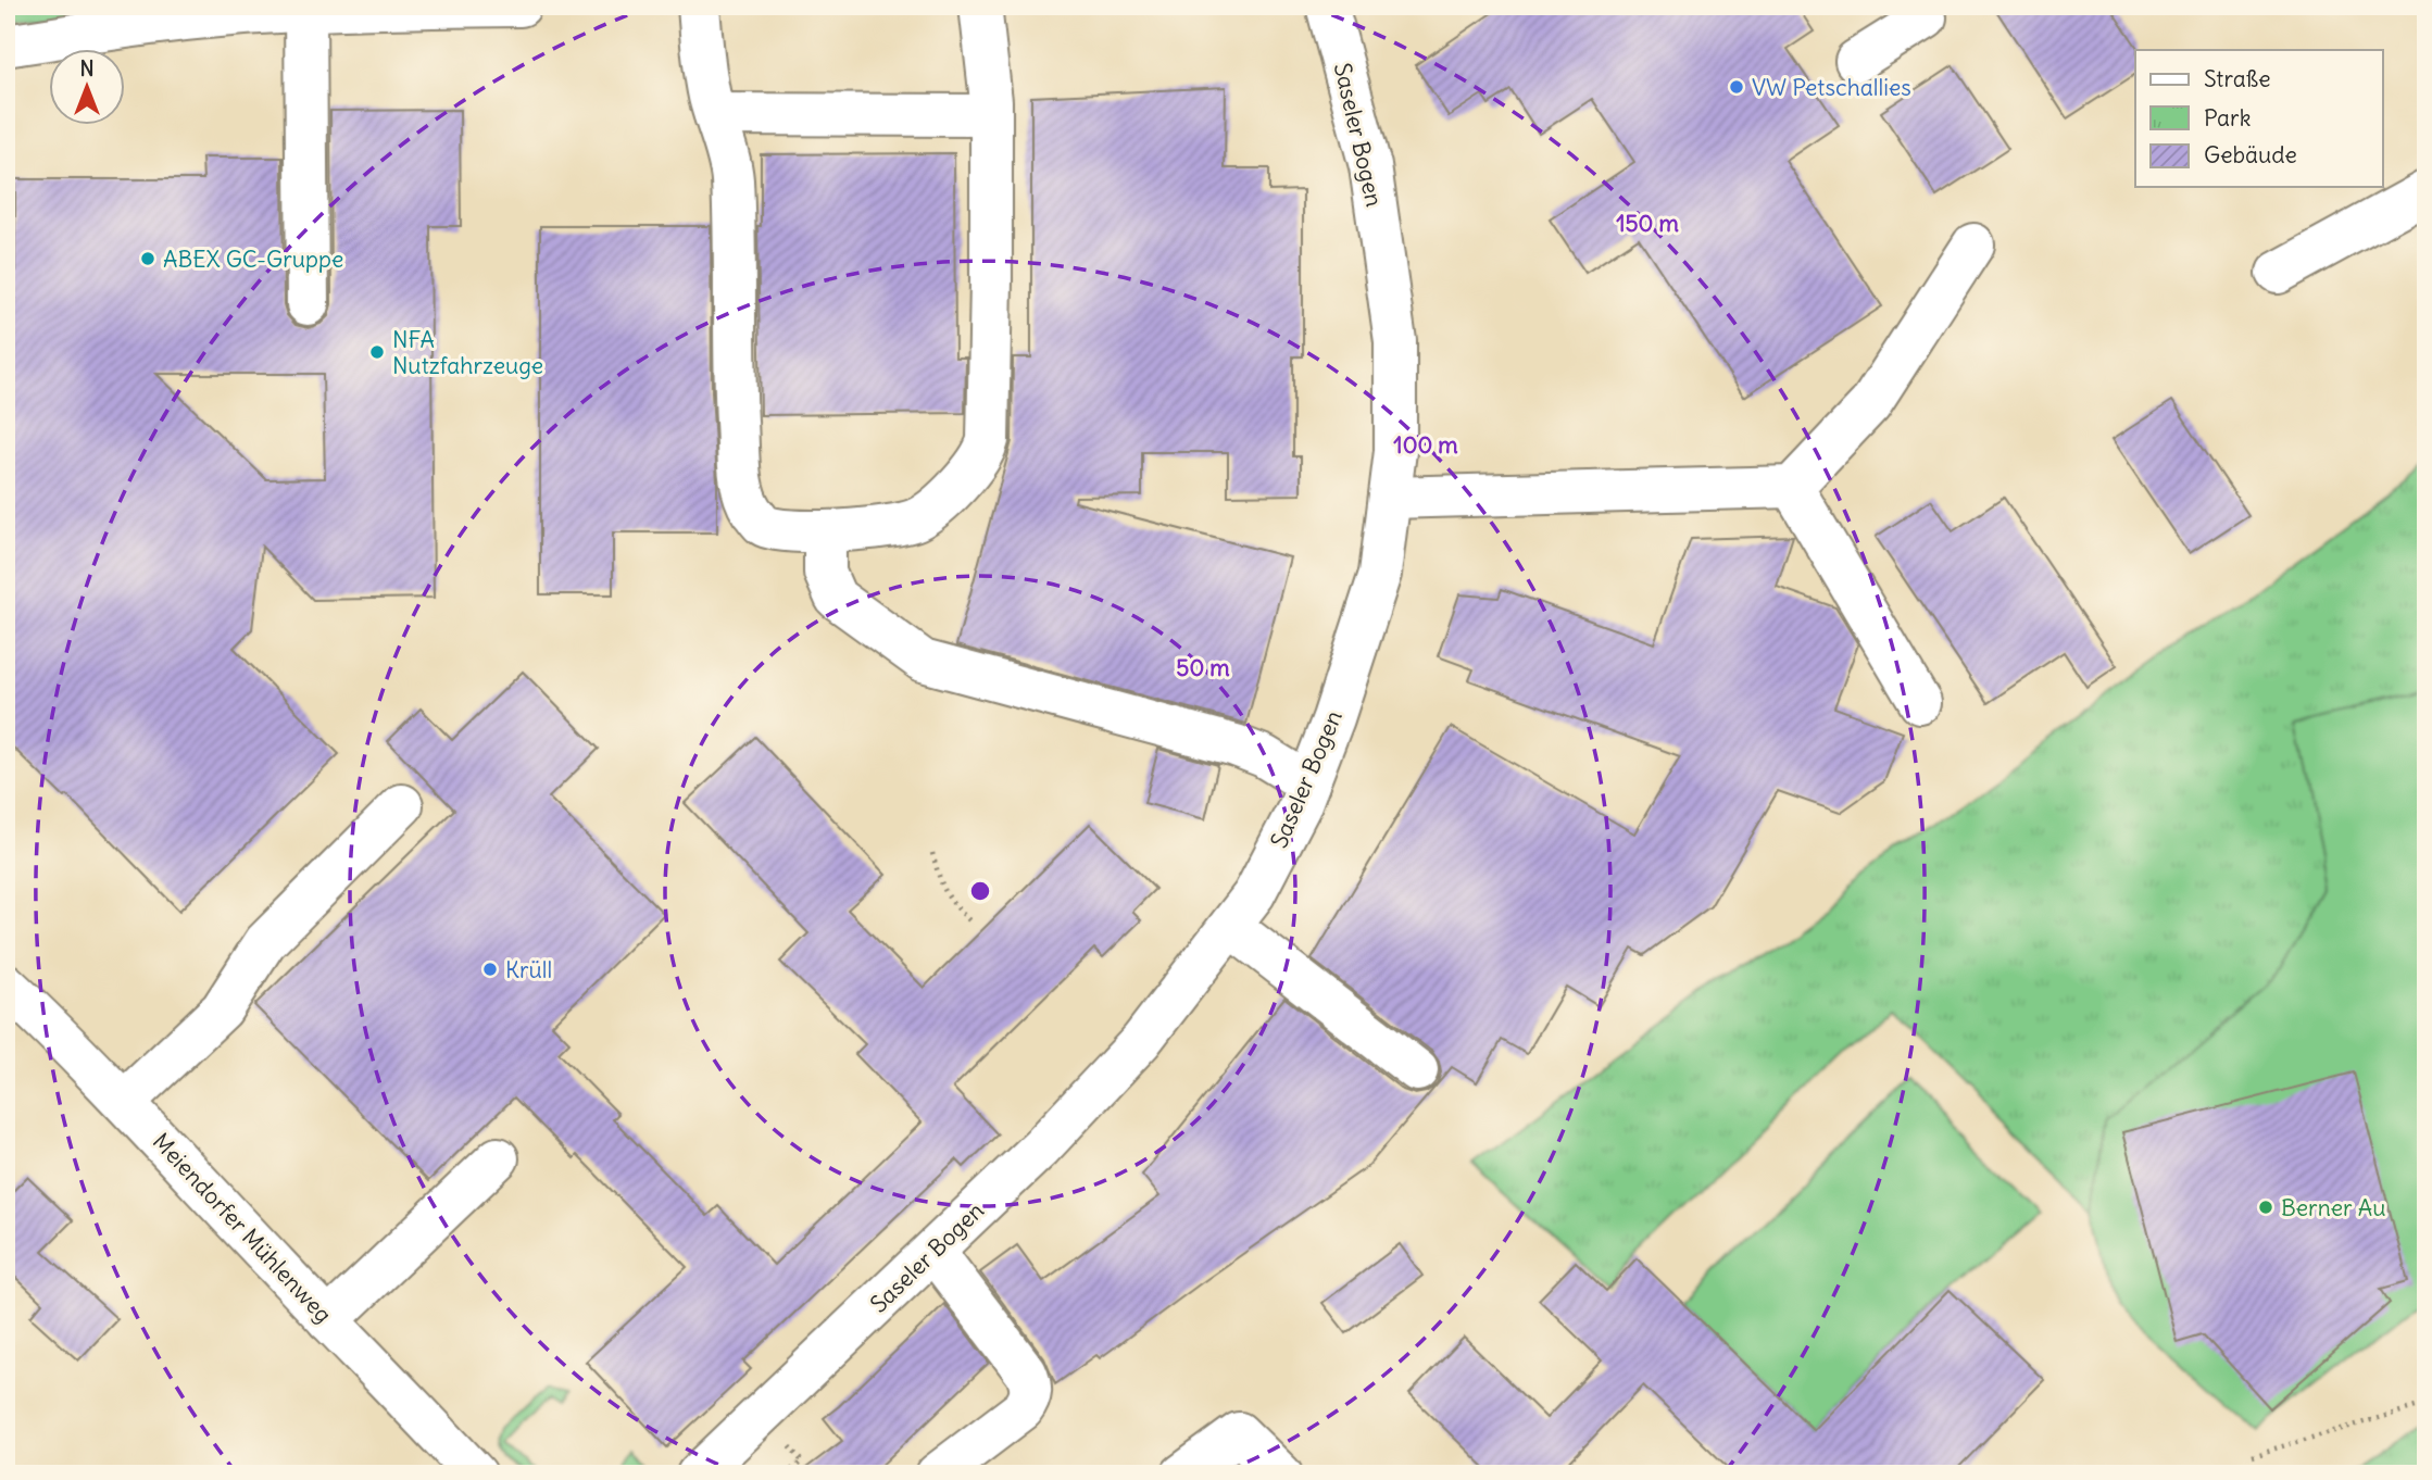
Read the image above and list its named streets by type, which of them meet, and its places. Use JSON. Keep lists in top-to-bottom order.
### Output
{
  "streets": {
    "street": ["Saseler Bogen", "Meiendorfer Mühlenweg"]
  },
  "places": [
    "VW Petschallies",
    "ABEX GC-Gruppe",
    "NFA Nutzfahrzeuge",
    "Krüll",
    "Berner Au"
  ],
  "legend": ["Straße", "Park", "Gebäude"],
  "north": "top",
  "rings": ["150 m", "100 m", "50 m"]
}
